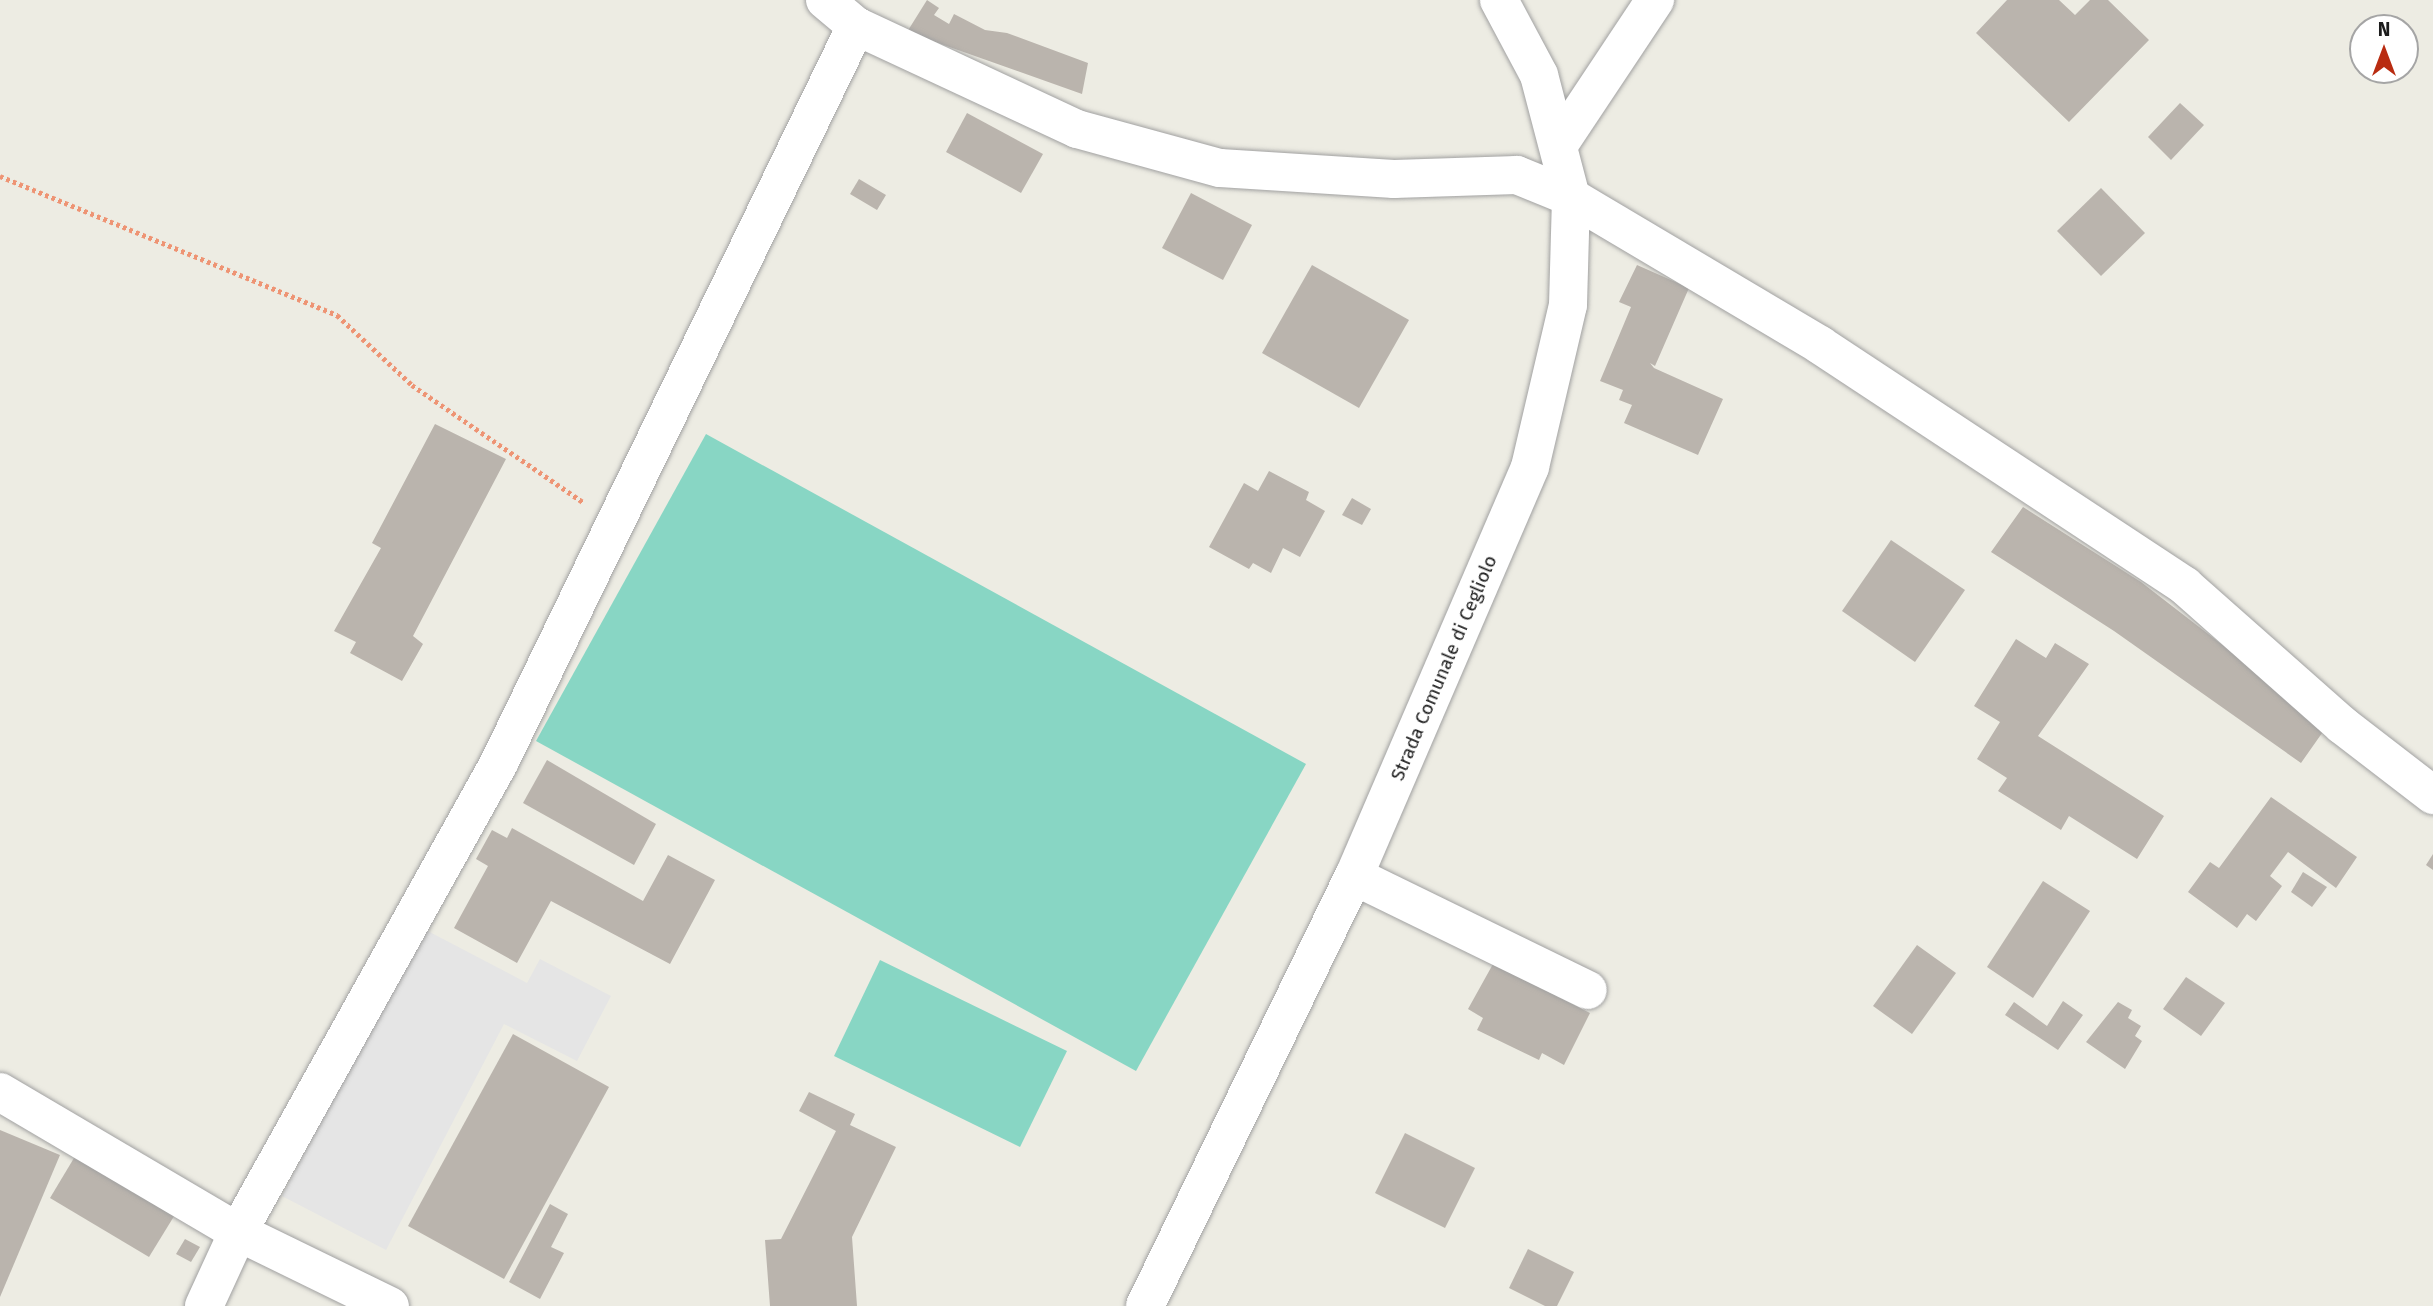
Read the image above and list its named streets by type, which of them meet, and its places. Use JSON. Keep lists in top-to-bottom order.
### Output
{
  "streets": {
    "street": ["Strada Comunale di Cegliolo"]
  },
  "north": "top"
}
